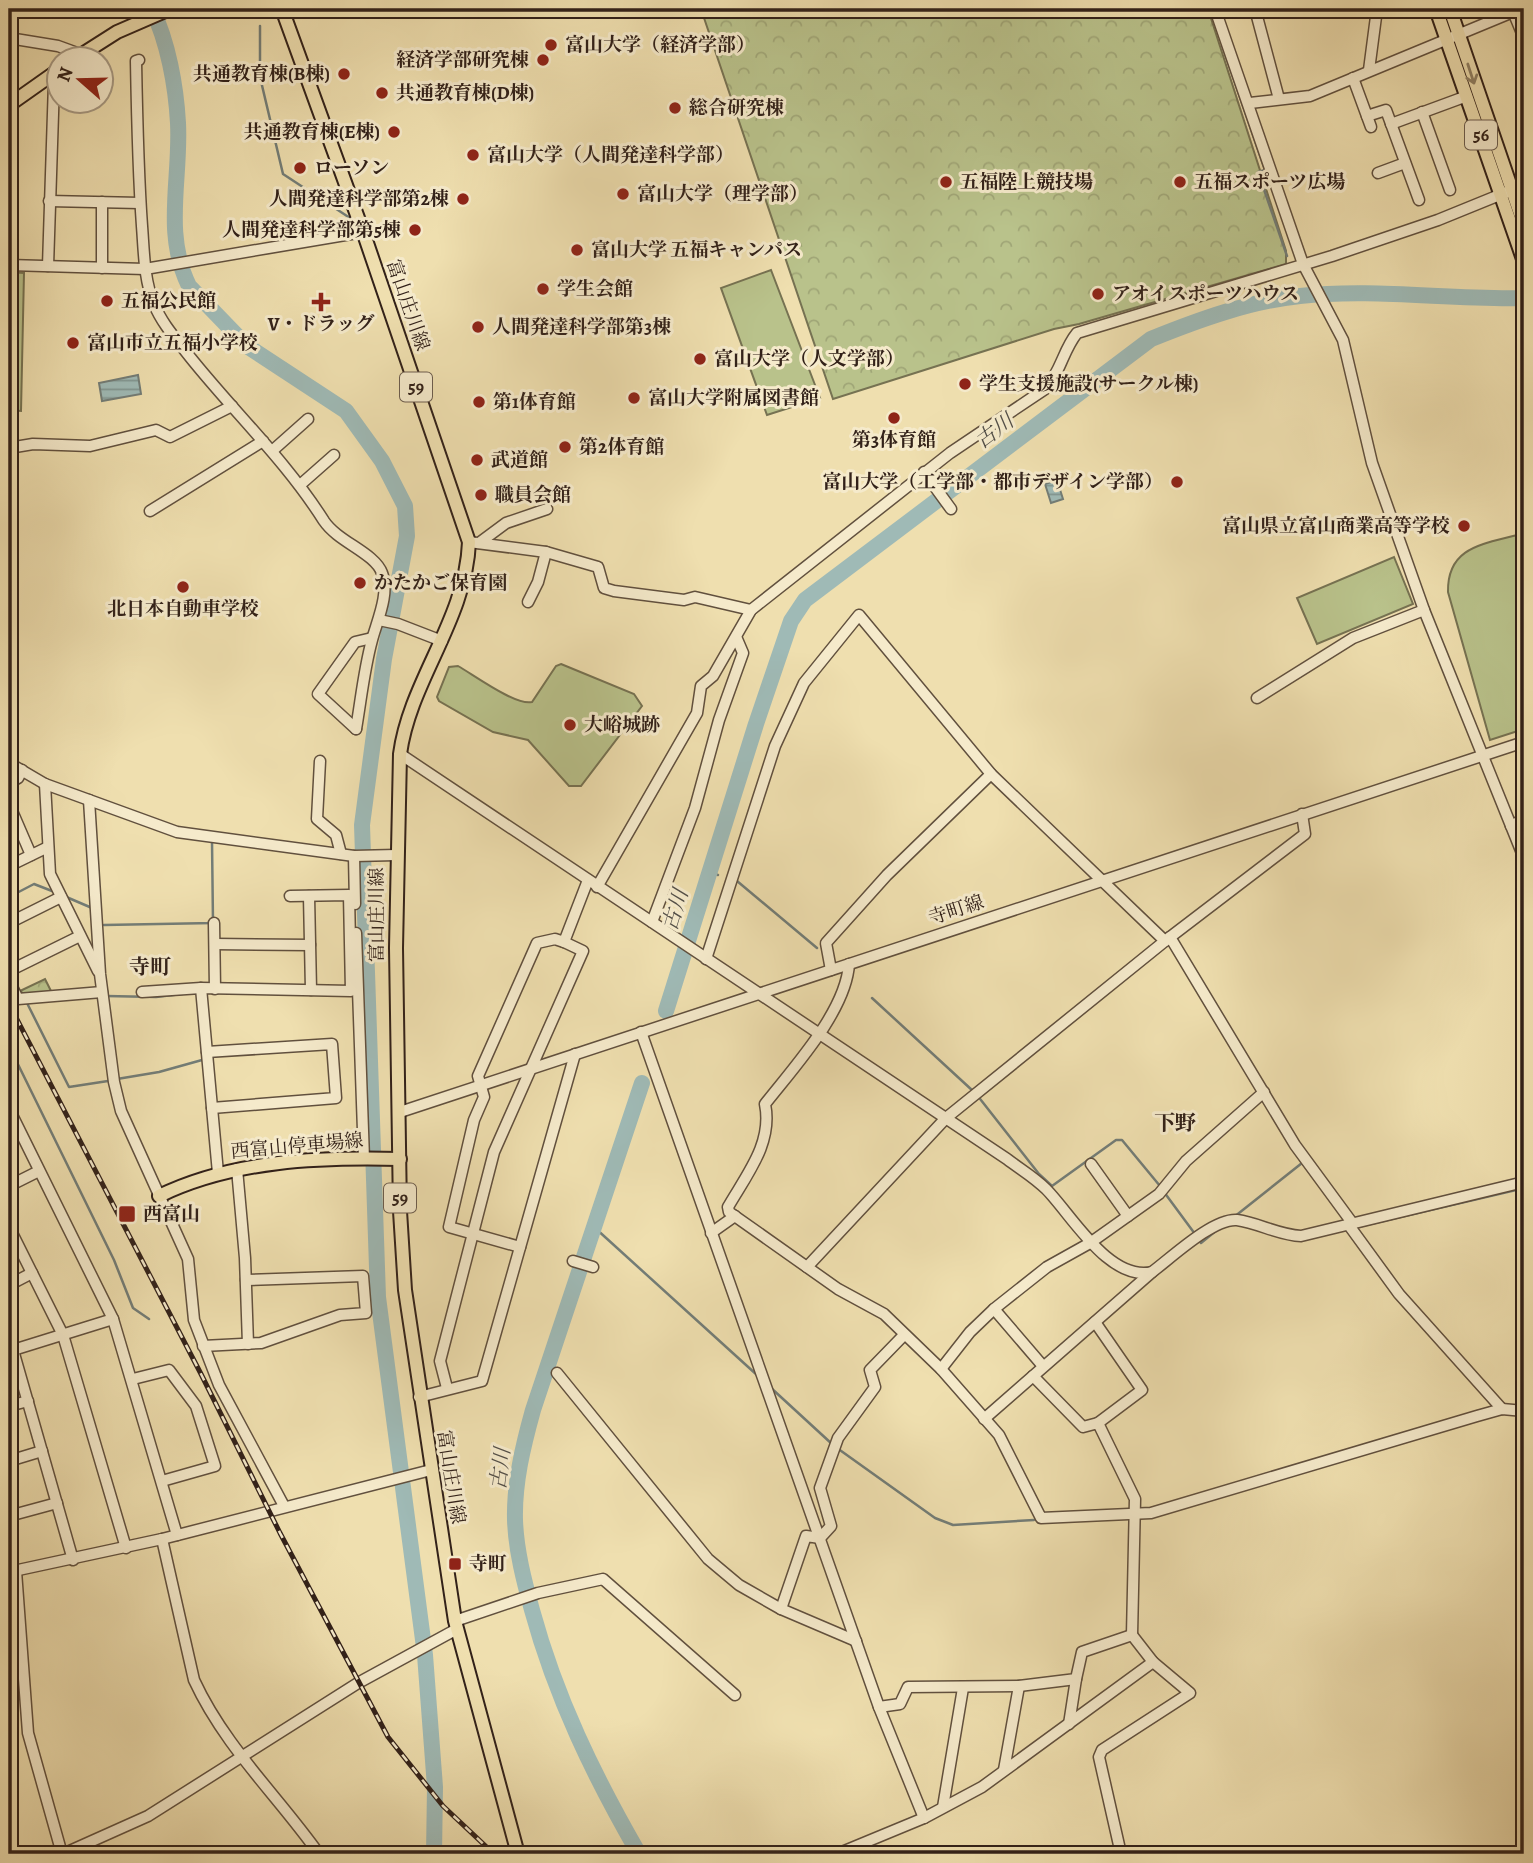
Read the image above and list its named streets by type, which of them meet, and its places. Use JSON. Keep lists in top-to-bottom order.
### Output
{
  "streets": {
    "main road": [
      "56",
      "富山庄川線",
      "59",
      "西富山停車場線"
    ],
    "street": ["寺町線"]
  },
  "crossings": [
    ["富山庄川線", "寺町線"],
    ["富山庄川線", "西富山停車場線"]
  ],
  "districts": ["寺町", "下野"],
  "water": ["古川"],
  "places": {
    "other": [
      "富山大学（経済学部）",
      "経済学部研究棟",
      "共通教育棟(B棟)",
      "共通教育棟(D棟)",
      "総合研究棟",
      "共通教育棟(E棟)",
      "富山大学（人間発達科学部）",
      "ローソン",
      "五福陸上競技場",
      "五福スポーツ広場",
      "富山大学（理学部）",
      "人間発達科学部第2棟",
      "人間発達科学部第5棟",
      "富山大学 五福キャンパス",
      "学生会館",
      "アオイスポーツハウス",
      "五福公民館",
      "人間発達科学部第3棟",
      "富山市立五福小学校",
      "富山大学（人文学部）",
      "学生支援施設(サークル棟)",
      "富山大学附属図書館",
      "第1体育館",
      "第3体育館",
      "第2体育館",
      "武道館",
      "富山大学（工学部・都市デザイン学部）",
      "職員会館",
      "富山県立富山商業高等学校",
      "かたかご保育園",
      "北日本自動車学校",
      "大峪城跡"
    ],
    "health": ["V・ドラッグ"],
    "transit": ["西富山", "寺町"]
  },
  "north": "left"
}
